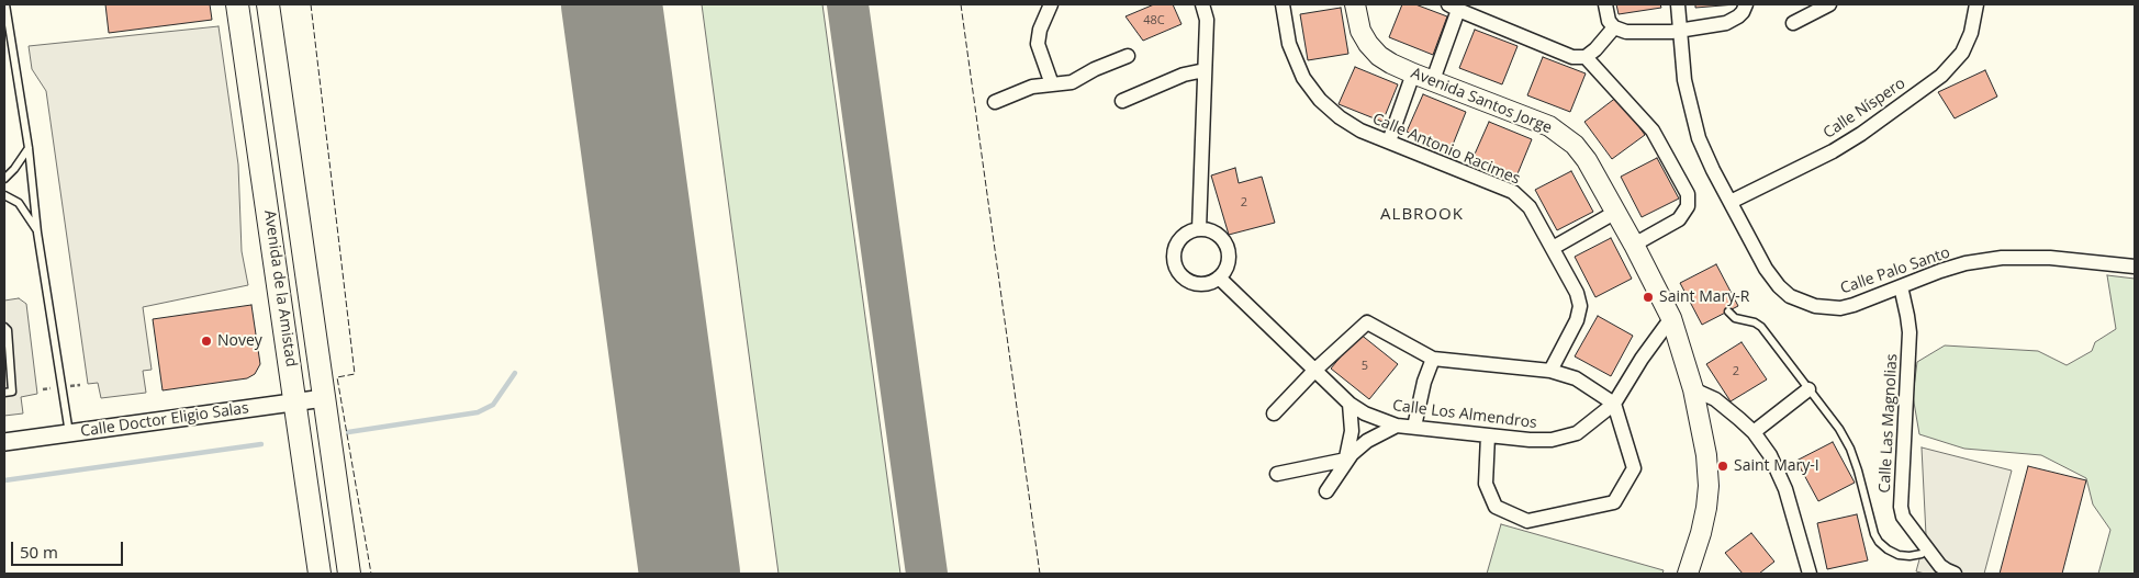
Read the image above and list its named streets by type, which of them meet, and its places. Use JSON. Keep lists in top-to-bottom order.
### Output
{
  "streets": {
    "main road": ["Avenida Santos Jorge", "Avenida de la Amistad"],
    "street": [
      "Calle Níspero",
      "Calle Antonio Racimes",
      "Calle Palo Santo",
      "Calle Los Almendros",
      "Calle Doctor Eligio Salas",
      "Calle Las Magnolias"
    ]
  },
  "crossings": [
    ["Avenida Santos Jorge", "Calle Los Almendros"],
    ["Calle Níspero", "Calle Palo Santo"],
    ["Calle Palo Santo", "Calle Las Magnolias"],
    ["Avenida de la Amistad", "Calle Doctor Eligio Salas"]
  ],
  "districts": ["ALBROOK"],
  "places": ["Saint Mary-R", "Novey", "Saint Mary-I"],
  "house_numbers": [
    "48C",
    "2",
    "5",
    "2"
  ],
  "scale_bar": "50 m"
}
